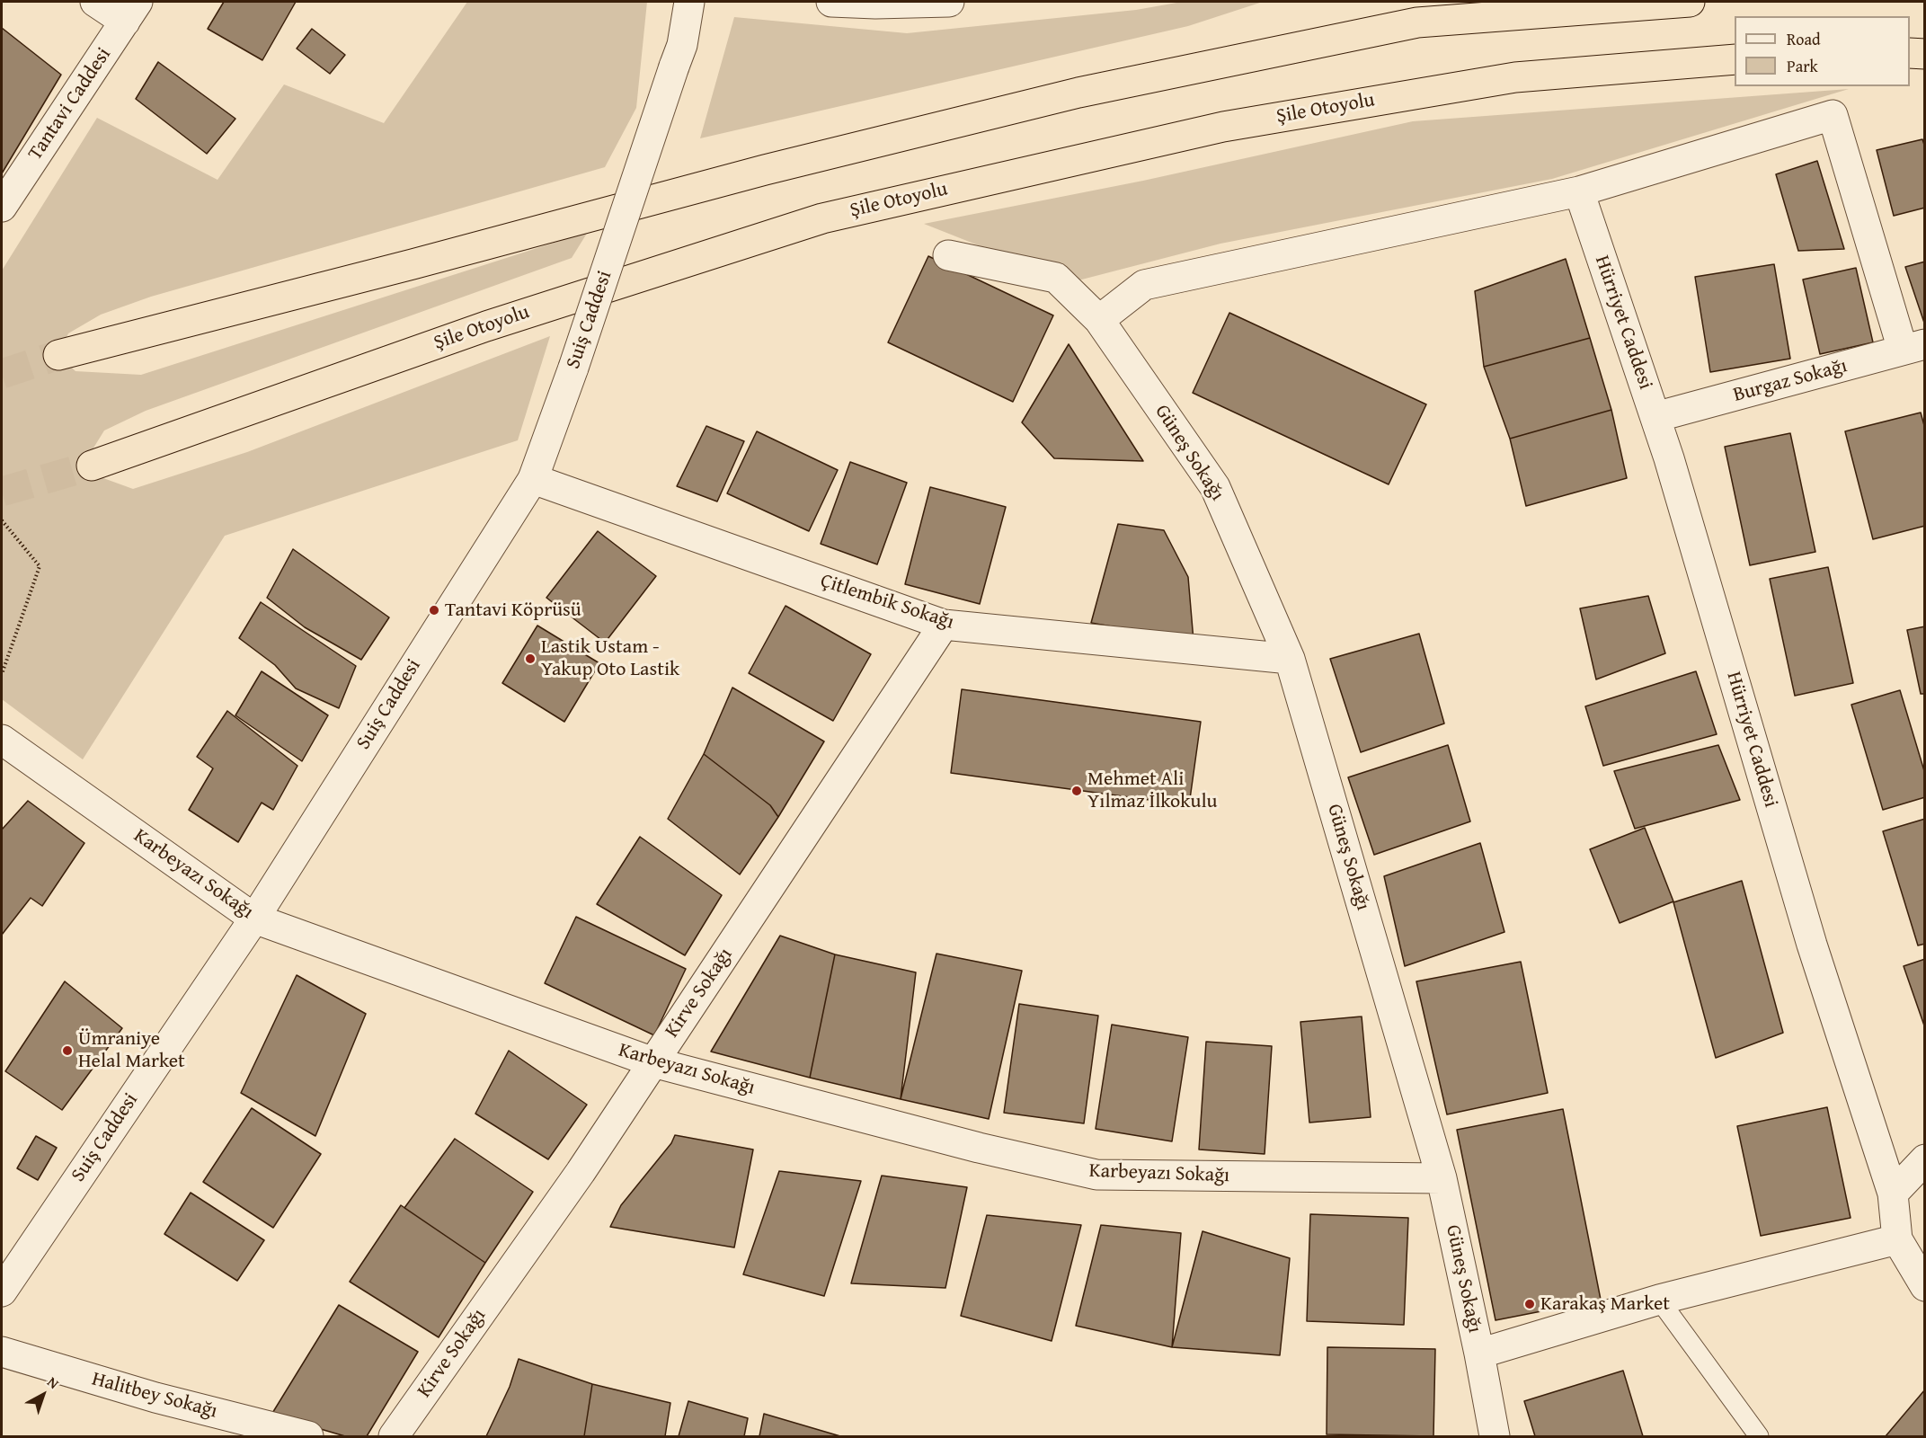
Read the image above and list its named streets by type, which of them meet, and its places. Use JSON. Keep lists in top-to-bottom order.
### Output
{
  "streets": {
    "highway": ["Şile Otoyolu"],
    "street": [
      "Tantavi Caddesi",
      "Suiş Caddesi",
      "Hürriyet Caddesi",
      "Burgaz Sokağı",
      "Güneş Sokağı",
      "Çitlembik Sokağı",
      "Karbeyazı Sokağı",
      "Kirve Sokağı",
      "Halitbey Sokağı"
    ]
  },
  "crossings": [
    ["Suiş Caddesi", "Çitlembik Sokağı"],
    ["Suiş Caddesi", "Karbeyazı Sokağı"],
    ["Hürriyet Caddesi", "Burgaz Sokağı"],
    ["Güneş Sokağı", "Çitlembik Sokağı"],
    ["Güneş Sokağı", "Karbeyazı Sokağı"],
    ["Çitlembik Sokağı", "Kirve Sokağı"],
    ["Karbeyazı Sokağı", "Kirve Sokağı"]
  ],
  "places": [
    "Tantavi Köprüsü",
    "Lastik Ustam - Yakup Oto Lastik",
    "Mehmet Ali Yılmaz İlkokulu",
    "Ümraniye Helal Market",
    "Karakaş Market"
  ],
  "legend": ["Road", "Park"],
  "north": "top right"
}
